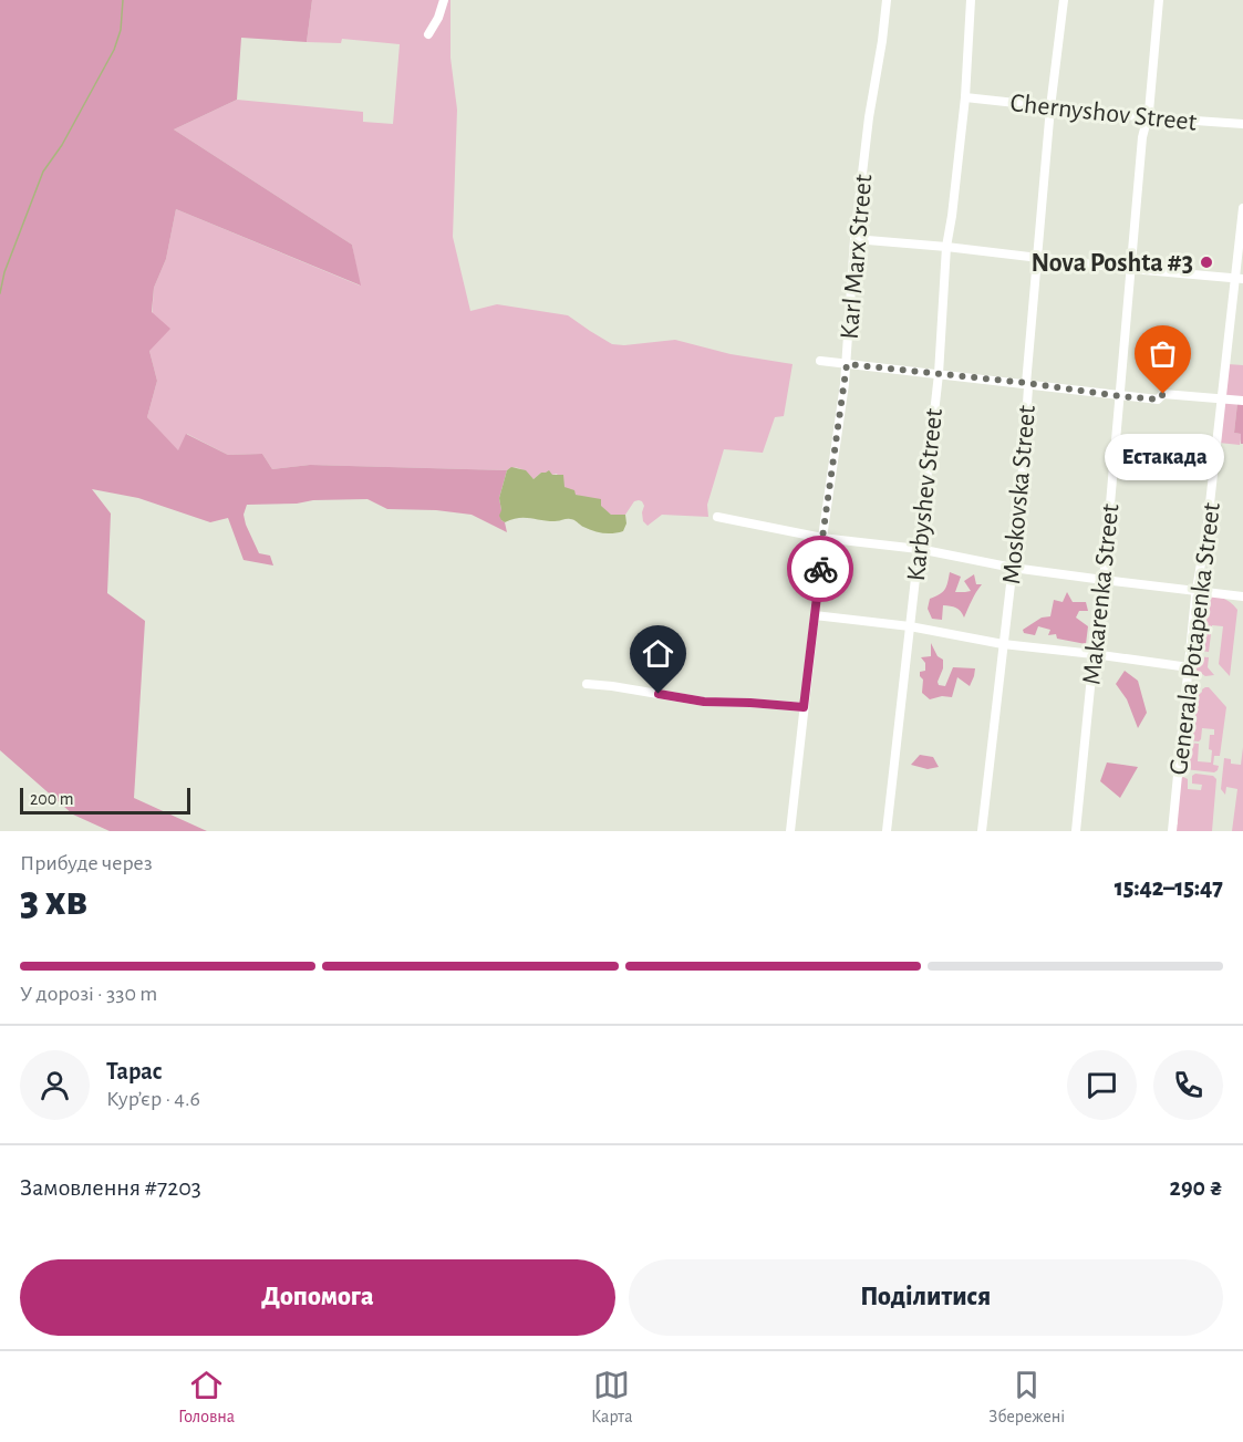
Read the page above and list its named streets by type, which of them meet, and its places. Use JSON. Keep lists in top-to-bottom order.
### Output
{
  "streets": {
    "street": [
      "Chernyshov Street",
      "Karl Marx Street",
      "Karbyshev Street",
      "Moskovska Street",
      "Makarenka Street",
      "Generala Potapenka Street"
    ]
  },
  "crossings": [
    ["Chernyshov Street", "Karbyshev Street"],
    ["Chernyshov Street", "Moskovska Street"],
    ["Chernyshov Street", "Makarenka Street"]
  ],
  "places": ["Nova Poshta #3", "Естакада"],
  "scale_bar": "200 m",
  "page": {
    "bubble": "Естакада",
    "scale": "200 m",
    "heading": ["3 хв", "Прибуде через", "15:42–15:47"],
    "panel": [
      "Тарас",
      "Кур’єр · 4.6",
      "Замовлення #7203",
      "290 ₴"
    ],
    "bar": "У дорозі · 330 m",
    "buttons": ["Допомога", "Поділитися"],
    "tabs": ["Головна", "Карта", "Збережені"]
  }
}
